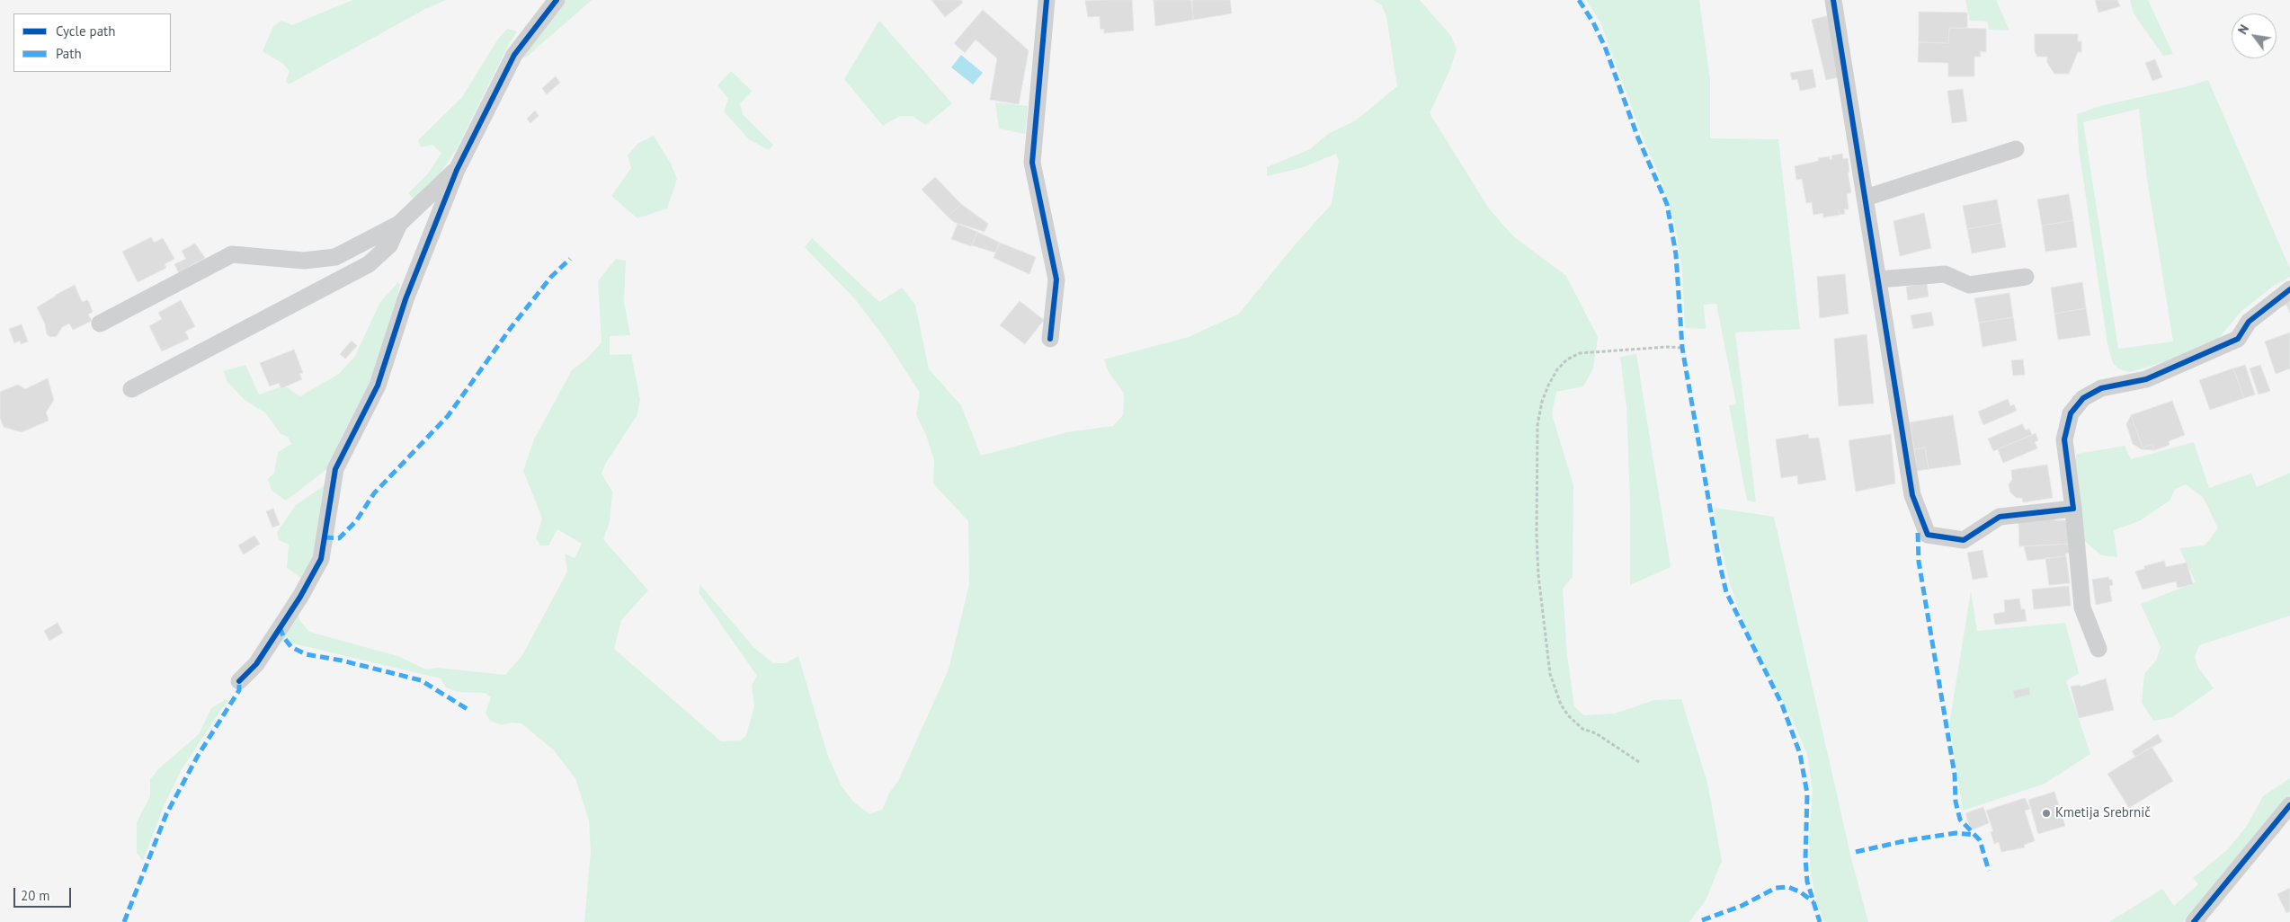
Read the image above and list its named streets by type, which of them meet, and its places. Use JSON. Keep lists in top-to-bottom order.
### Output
{
  "places": ["Kmetija Srebrnič"],
  "legend": ["Cycle path", "Path"],
  "scale_bar": "20 m",
  "north": "top left"
}
